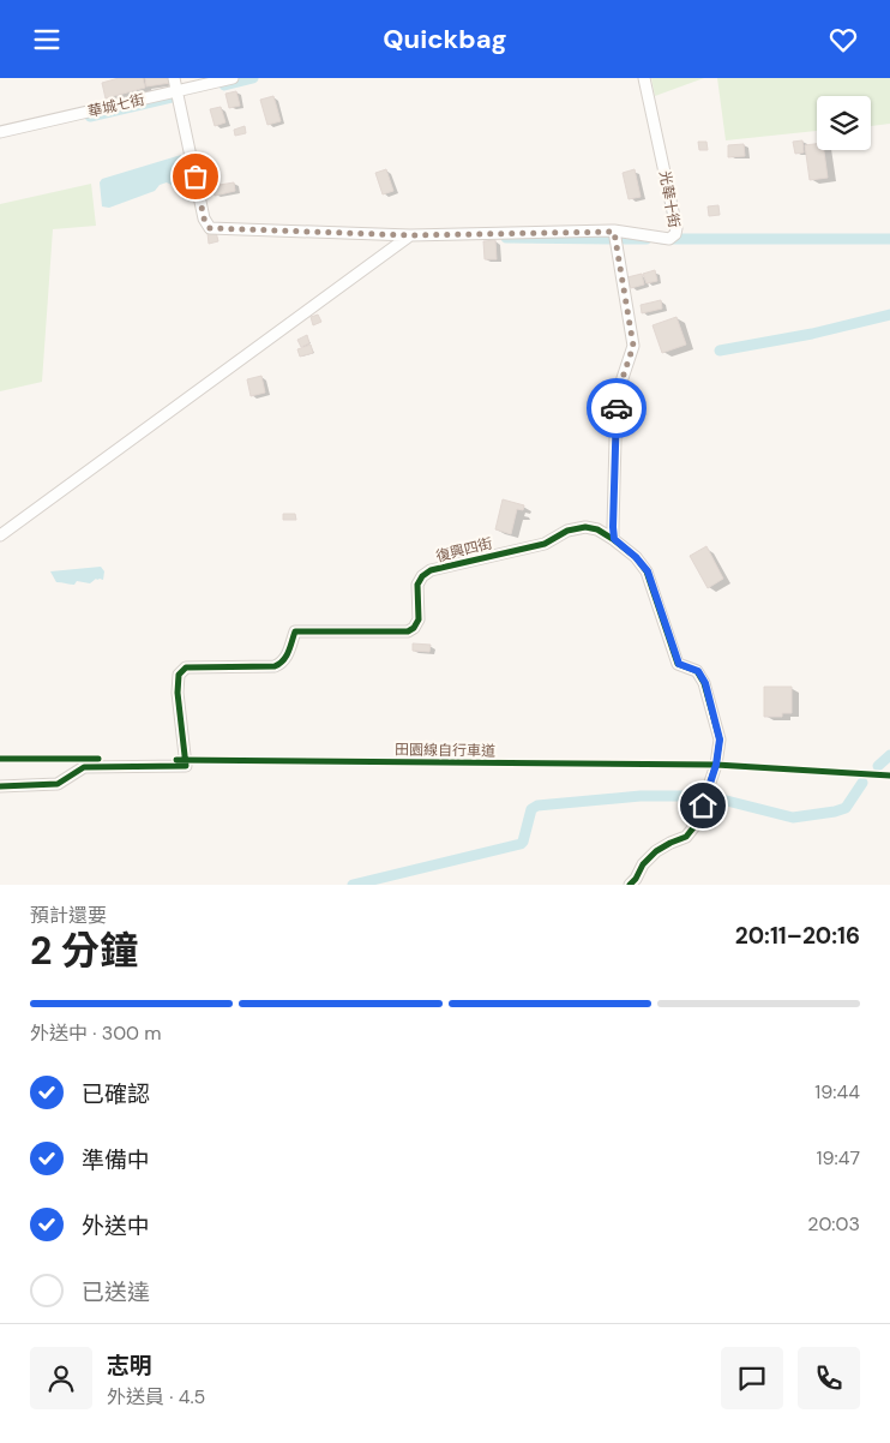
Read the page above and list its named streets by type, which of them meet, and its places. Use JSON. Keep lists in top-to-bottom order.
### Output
{
  "streets": {
    "street": ["華城七街", "光華十街", "復興四街"],
    "cycle path": ["田園線自行車道"]
  },
  "page": {
    "header": "Quickbag",
    "heading": ["2 分鐘", "預計還要", "20:11–20:16"],
    "panel": ["志明", "外送員 · 4.5"],
    "bar": "外送中 · 300 m",
    "list": [
      ["已確認", "19:44"],
      ["準備中", "19:47"],
      ["外送中", "20:03"],
      "已送達"
    ]
  }
}
